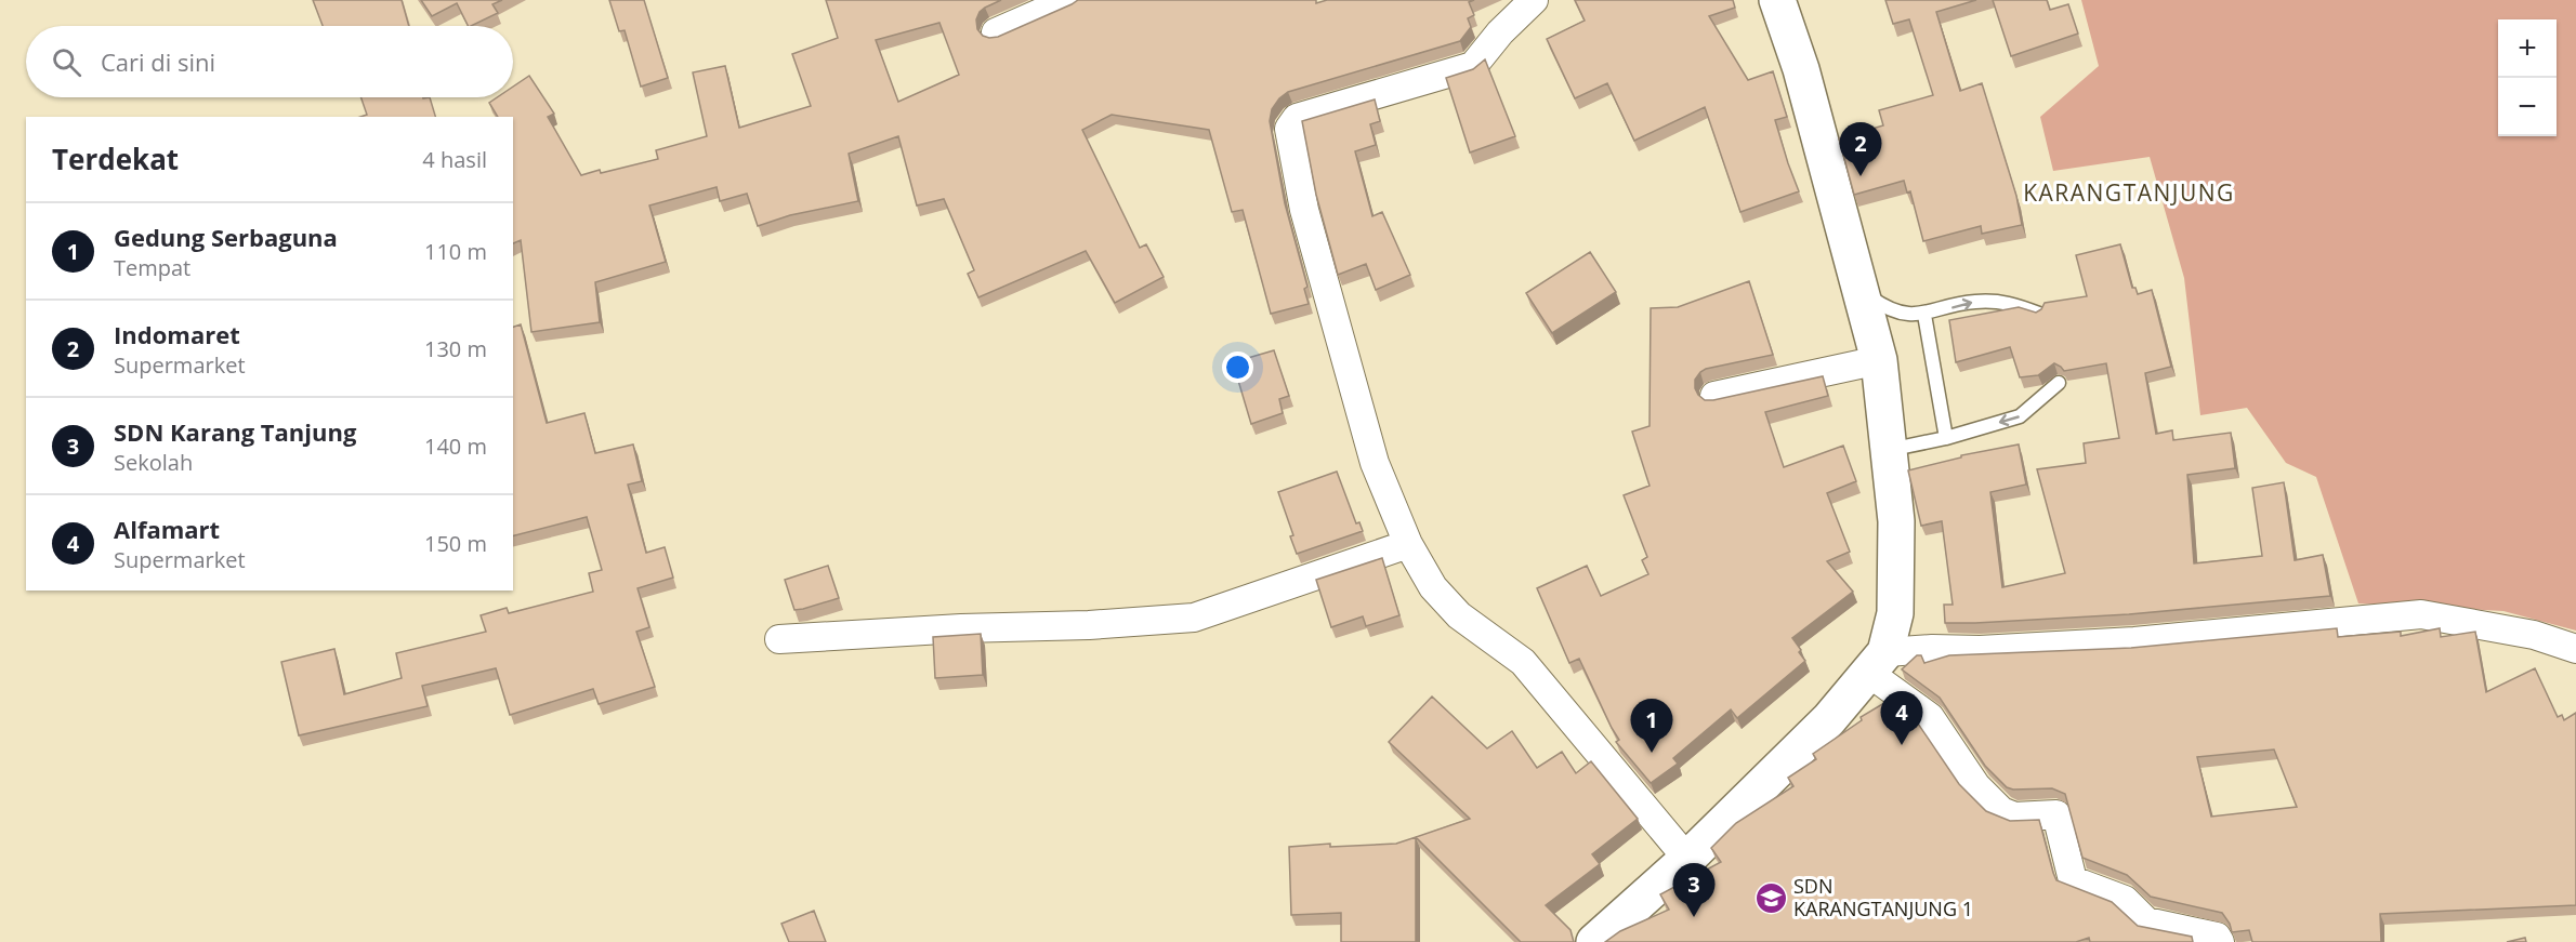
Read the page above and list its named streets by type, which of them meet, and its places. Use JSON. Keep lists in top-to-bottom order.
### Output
{
  "districts": ["KARANGTANJUNG"],
  "places": {
    "school or university": ["SDN KARANGTANJUNG 1"]
  },
  "page": {
    "map_buttons": ["+", "−"],
    "search": "Cari di sini",
    "heading": ["Terdekat", "4 hasil"],
    "pins": [
      "2",
      "4",
      "1",
      "3"
    ],
    "list": [
      {
        "mark": "1",
        "name": "Gedung Serbaguna",
        "note": "Tempat",
        "value": "110 m"
      },
      {
        "mark": "2",
        "name": "Indomaret",
        "note": "Supermarket",
        "value": "130 m"
      },
      {
        "mark": "3",
        "name": "SDN Karang Tanjung",
        "note": "Sekolah",
        "value": "140 m"
      },
      {
        "mark": "4",
        "name": "Alfamart",
        "note": "Supermarket",
        "value": "150 m"
      }
    ]
  }
}
